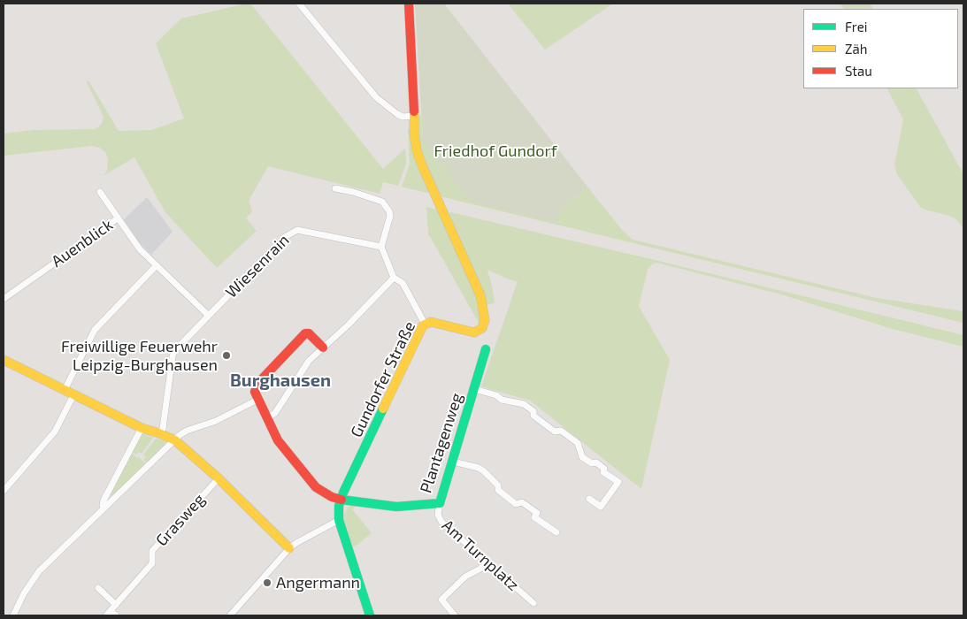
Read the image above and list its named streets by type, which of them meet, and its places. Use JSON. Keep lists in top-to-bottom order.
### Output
{
  "streets": {
    "street": [
      "Auenblick",
      "Wiesenrain",
      "Gundorfer Straße",
      "Plantagenweg",
      "Grasweg",
      "Am Turnplatz"
    ]
  },
  "crossings": [
    ["Auenblick", "Wiesenrain"],
    ["Gundorfer Straße", "Plantagenweg"],
    ["Plantagenweg", "Am Turnplatz"]
  ],
  "districts": ["Burghausen"],
  "parks": ["Friedhof Gundorf"],
  "places": ["Freiwillige Feuerwehr Leipzig-Burghausen", "Angermann"],
  "legend": ["Frei", "Zäh", "Stau"]
}
